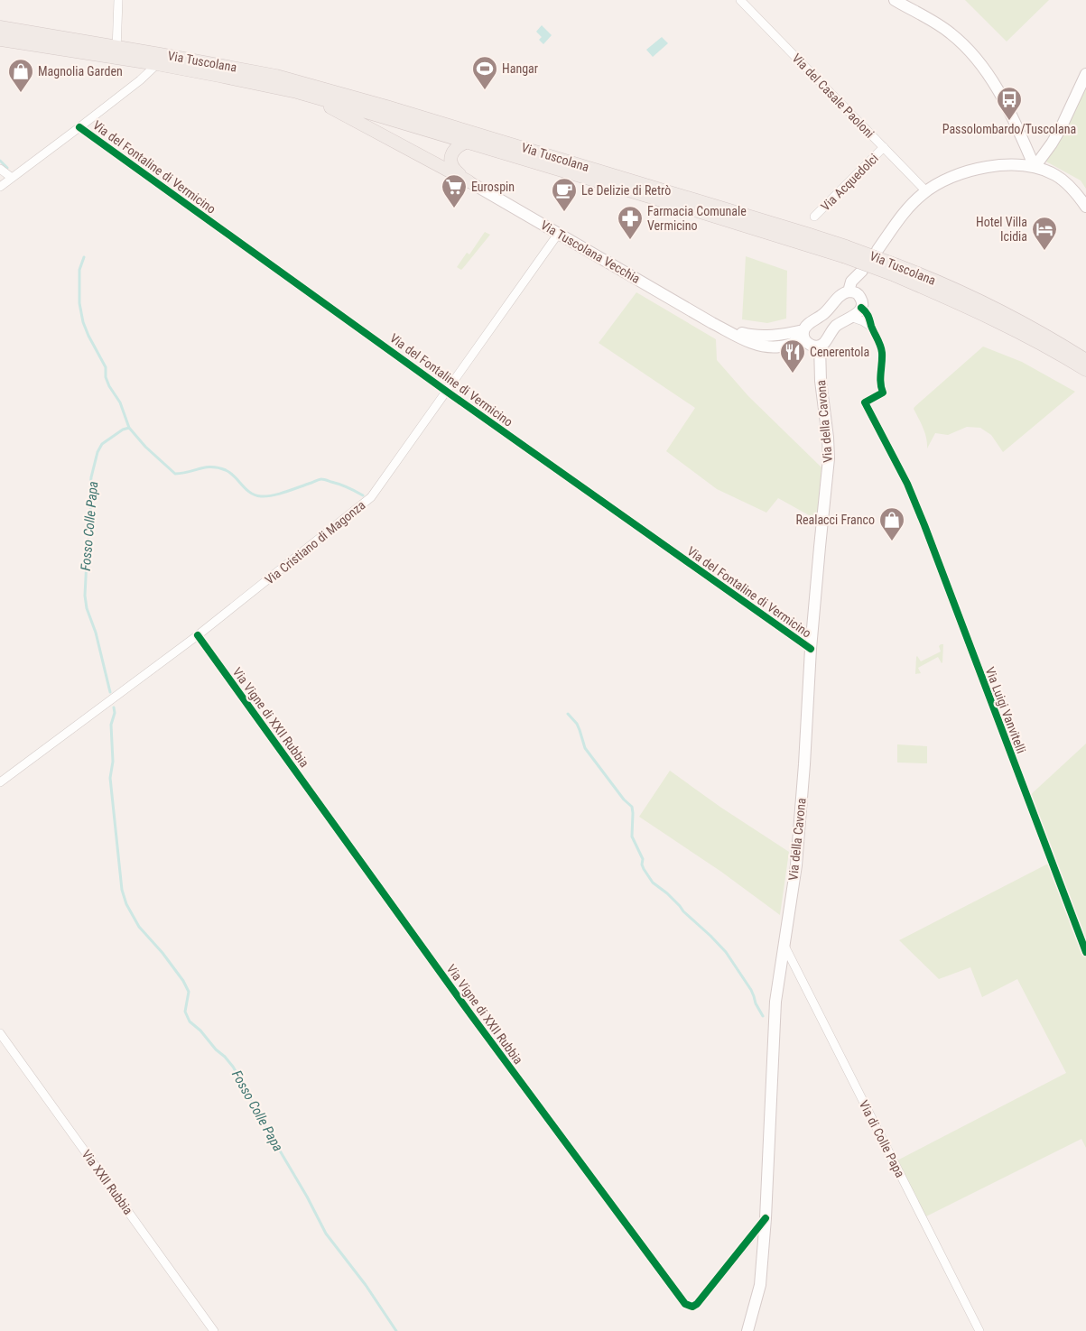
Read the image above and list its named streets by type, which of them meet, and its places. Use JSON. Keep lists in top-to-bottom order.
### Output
{
  "streets": {
    "main road": ["Via Tuscolana", "Via Tuscolana Vecchia", "Via della Cavona"],
    "street": [
      "Via del Casale Paoloni",
      "Via del Fontaline di Vermicino",
      "Via Acquedolci",
      "Via Cristiano di Magonza",
      "Via Luigi Vanvitelli",
      "Via Vigne di XXII Rubbia",
      "Via di Colle Papa",
      "Via XXII Rubbia"
    ]
  },
  "crossings": [
    ["Via del Casale Paoloni", "Via Acquedolci"],
    ["Via del Fontaline di Vermicino", "Via della Cavona"],
    ["Via del Fontaline di Vermicino", "Via Cristiano di Magonza"],
    ["Via Tuscolana Vecchia", "Via Cristiano di Magonza"],
    ["Via della Cavona", "Via Vigne di XXII Rubbia"],
    ["Via della Cavona", "Via di Colle Papa"],
    ["Via Cristiano di Magonza", "Via Vigne di XXII Rubbia"]
  ],
  "water": ["Fosso Colle Papa"],
  "places": {
    "sports": ["Hangar"],
    "shop": ["Magnolia Garden", "Realacci Franco"],
    "bus stop": ["Passolombardo/Tuscolana"],
    "supermarket": ["Eurospin"],
    "cafe": ["Le Delizie di Retrò"],
    "pharmacy": ["Farmacia Comunale Vermicino"],
    "hotel": ["Hotel Villa Icidia"],
    "restaurant": ["Cenerentola"]
  }
}
